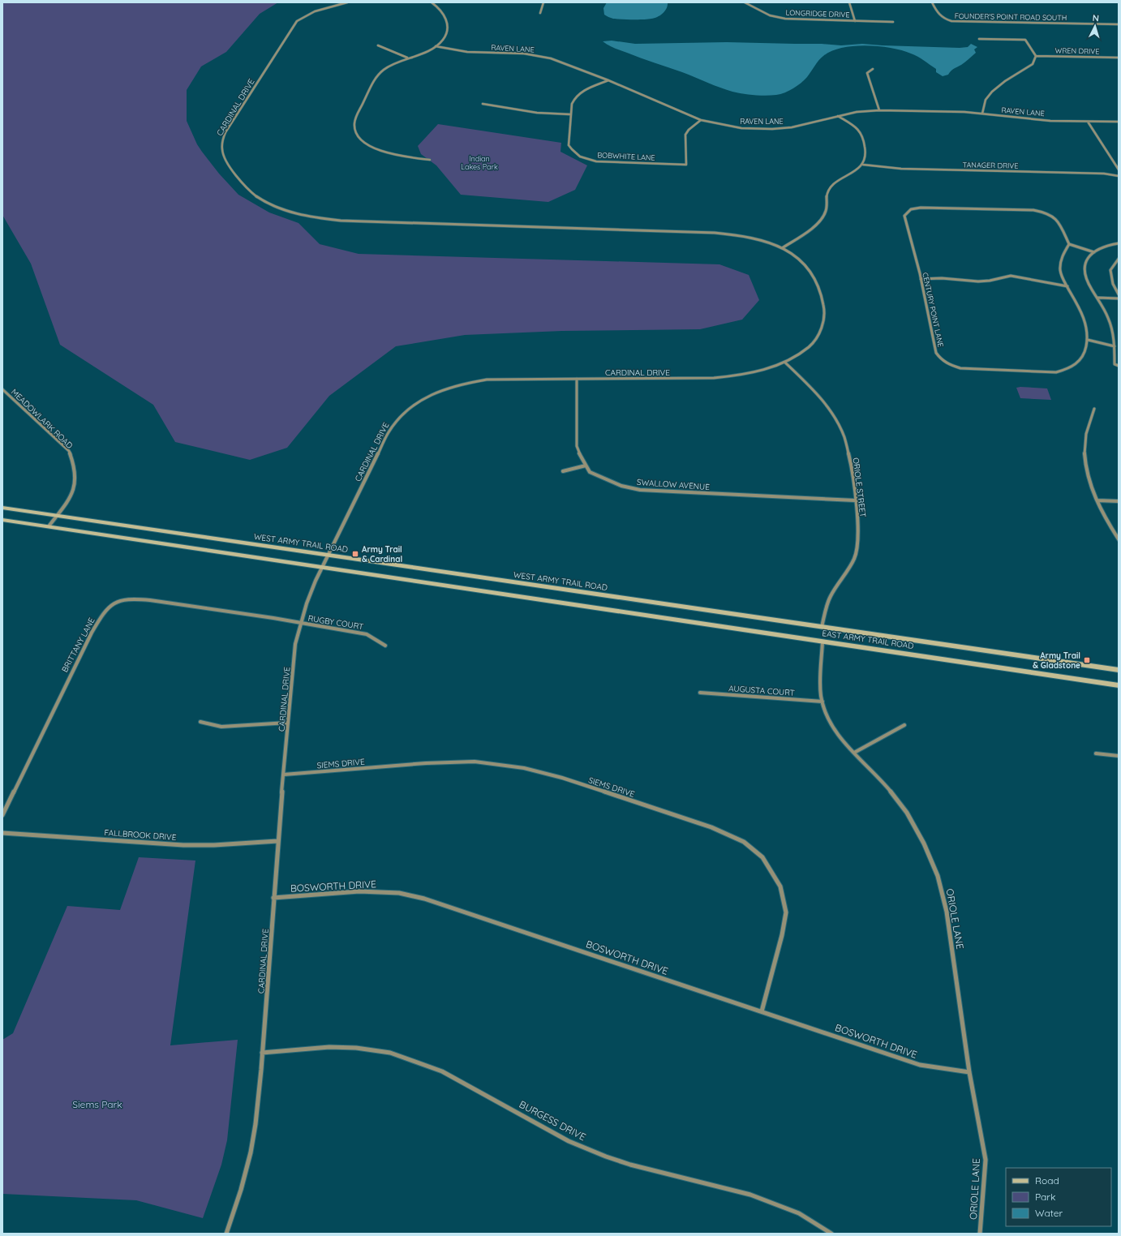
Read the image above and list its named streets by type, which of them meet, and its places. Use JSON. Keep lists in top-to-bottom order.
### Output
{
  "streets": {
    "main road": ["WEST ARMY TRAIL ROAD", "EAST ARMY TRAIL ROAD"],
    "street": [
      "LONGRIDGE DRIVE",
      "FOUNDER'S POINT ROAD SOUTH",
      "RAVEN LANE",
      "WREN DRIVE",
      "CARDINAL DRIVE",
      "BOBWHITE LANE",
      "TANAGER DRIVE",
      "CENTURY POINT LANE",
      "MEADOWLARK ROAD",
      "SWALLOW AVENUE",
      "ORIOLE STREET",
      "RUGBY COURT",
      "BRITTANY LANE",
      "AUGUSTA COURT",
      "SIEMS DRIVE",
      "FALLBROOK DRIVE",
      "BOSWORTH DRIVE",
      "ORIOLE LANE",
      "BURGESS DRIVE"
    ]
  },
  "crossings": [
    ["RAVEN LANE", "BOBWHITE LANE"],
    ["CARDINAL DRIVE", "SWALLOW AVENUE"],
    ["CARDINAL DRIVE", "ORIOLE STREET"],
    ["CARDINAL DRIVE", "WEST ARMY TRAIL ROAD"],
    ["CARDINAL DRIVE", "RUGBY COURT"],
    ["CARDINAL DRIVE", "EAST ARMY TRAIL ROAD"],
    ["CARDINAL DRIVE", "BRITTANY LANE"],
    ["CARDINAL DRIVE", "SIEMS DRIVE"],
    ["CARDINAL DRIVE", "FALLBROOK DRIVE"],
    ["CARDINAL DRIVE", "BOSWORTH DRIVE"],
    ["CARDINAL DRIVE", "BURGESS DRIVE"],
    ["MEADOWLARK ROAD", "WEST ARMY TRAIL ROAD"],
    ["SWALLOW AVENUE", "ORIOLE STREET"],
    ["ORIOLE STREET", "EAST ARMY TRAIL ROAD"],
    ["WEST ARMY TRAIL ROAD", "EAST ARMY TRAIL ROAD"],
    ["RUGBY COURT", "BRITTANY LANE"],
    ["EAST ARMY TRAIL ROAD", "ORIOLE LANE"],
    ["AUGUSTA COURT", "ORIOLE LANE"],
    ["SIEMS DRIVE", "BOSWORTH DRIVE"],
    ["BOSWORTH DRIVE", "ORIOLE LANE"]
  ],
  "parks": ["Indian Lakes Park", "Siems Park"],
  "places": {
    "transit": ["Army Trail & Cardinal", "Army Trail & Gladstone"]
  },
  "legend": ["Road", "Park", "Water"],
  "north": "top"
}
